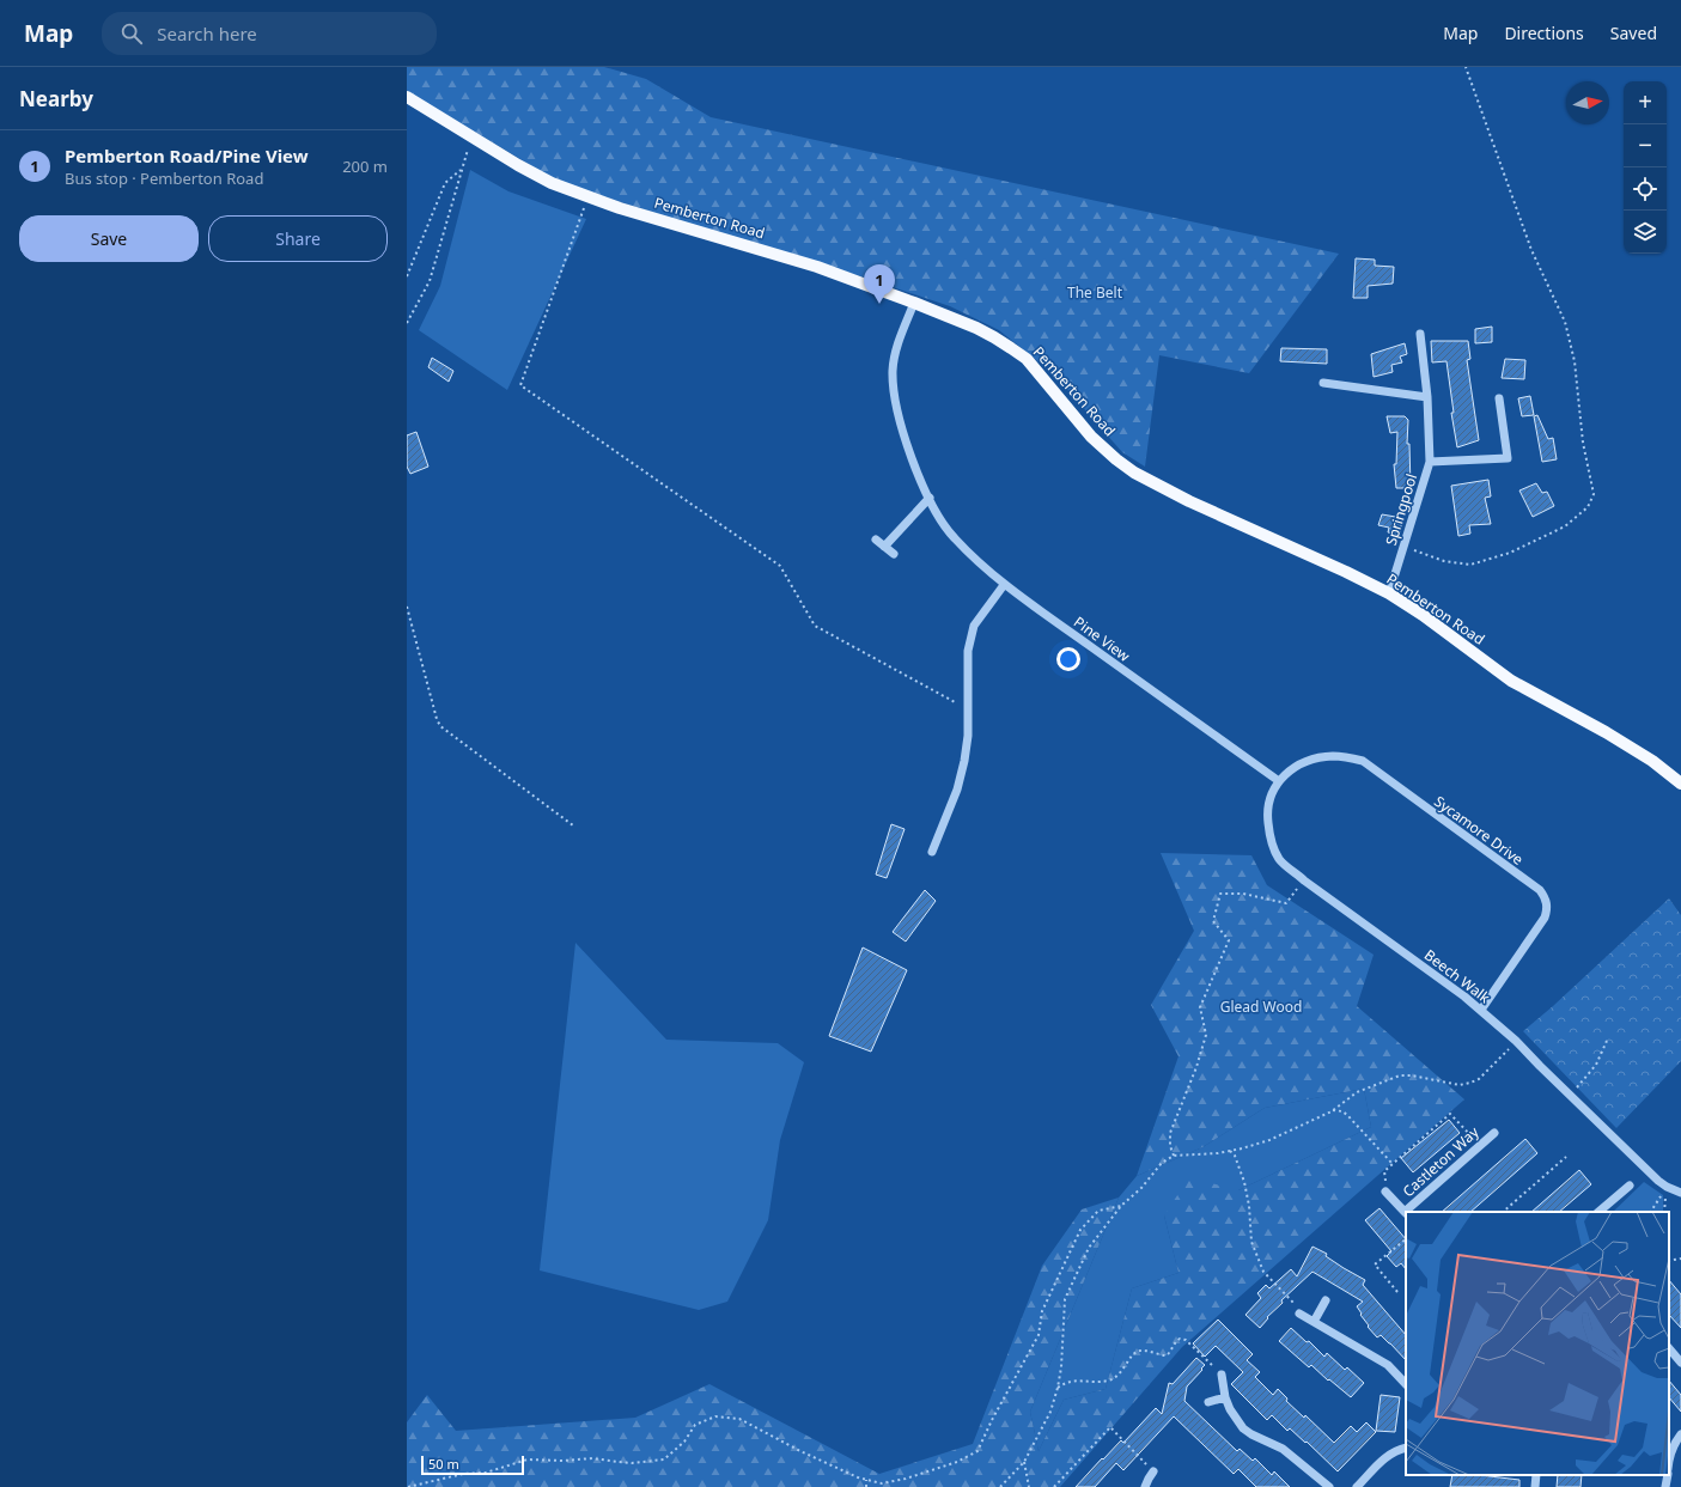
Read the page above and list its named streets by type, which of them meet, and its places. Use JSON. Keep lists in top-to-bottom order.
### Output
{
  "streets": {
    "main road": ["Pemberton Road"],
    "street": [
      "Springpool",
      "Pine View",
      "Sycamore Drive",
      "Beech Walk",
      "Castleton Way"
    ]
  },
  "crossings": [
    ["Pemberton Road", "Springpool"],
    ["Pemberton Road", "Pine View"],
    ["Pine View", "Sycamore Drive"],
    ["Pine View", "Beech Walk"],
    ["Sycamore Drive", "Beech Walk"]
  ],
  "parks": ["The Belt", "Glead Wood"],
  "scale_bar": "50 m",
  "north": "right",
  "page": {
    "header": "Map",
    "search": "Search here",
    "nav": ["Map", "Directions", "Saved"],
    "heading": "Nearby",
    "map_buttons": ["+", "−"],
    "list": [
      {
        "mark": "1",
        "name": "Pemberton Road/Pine View",
        "note": "Bus stop · Pemberton Road",
        "value": "200 m"
      }
    ],
    "buttons": ["Save", "Share"],
    "pins": "1",
    "scale": "50 m"
  }
}
